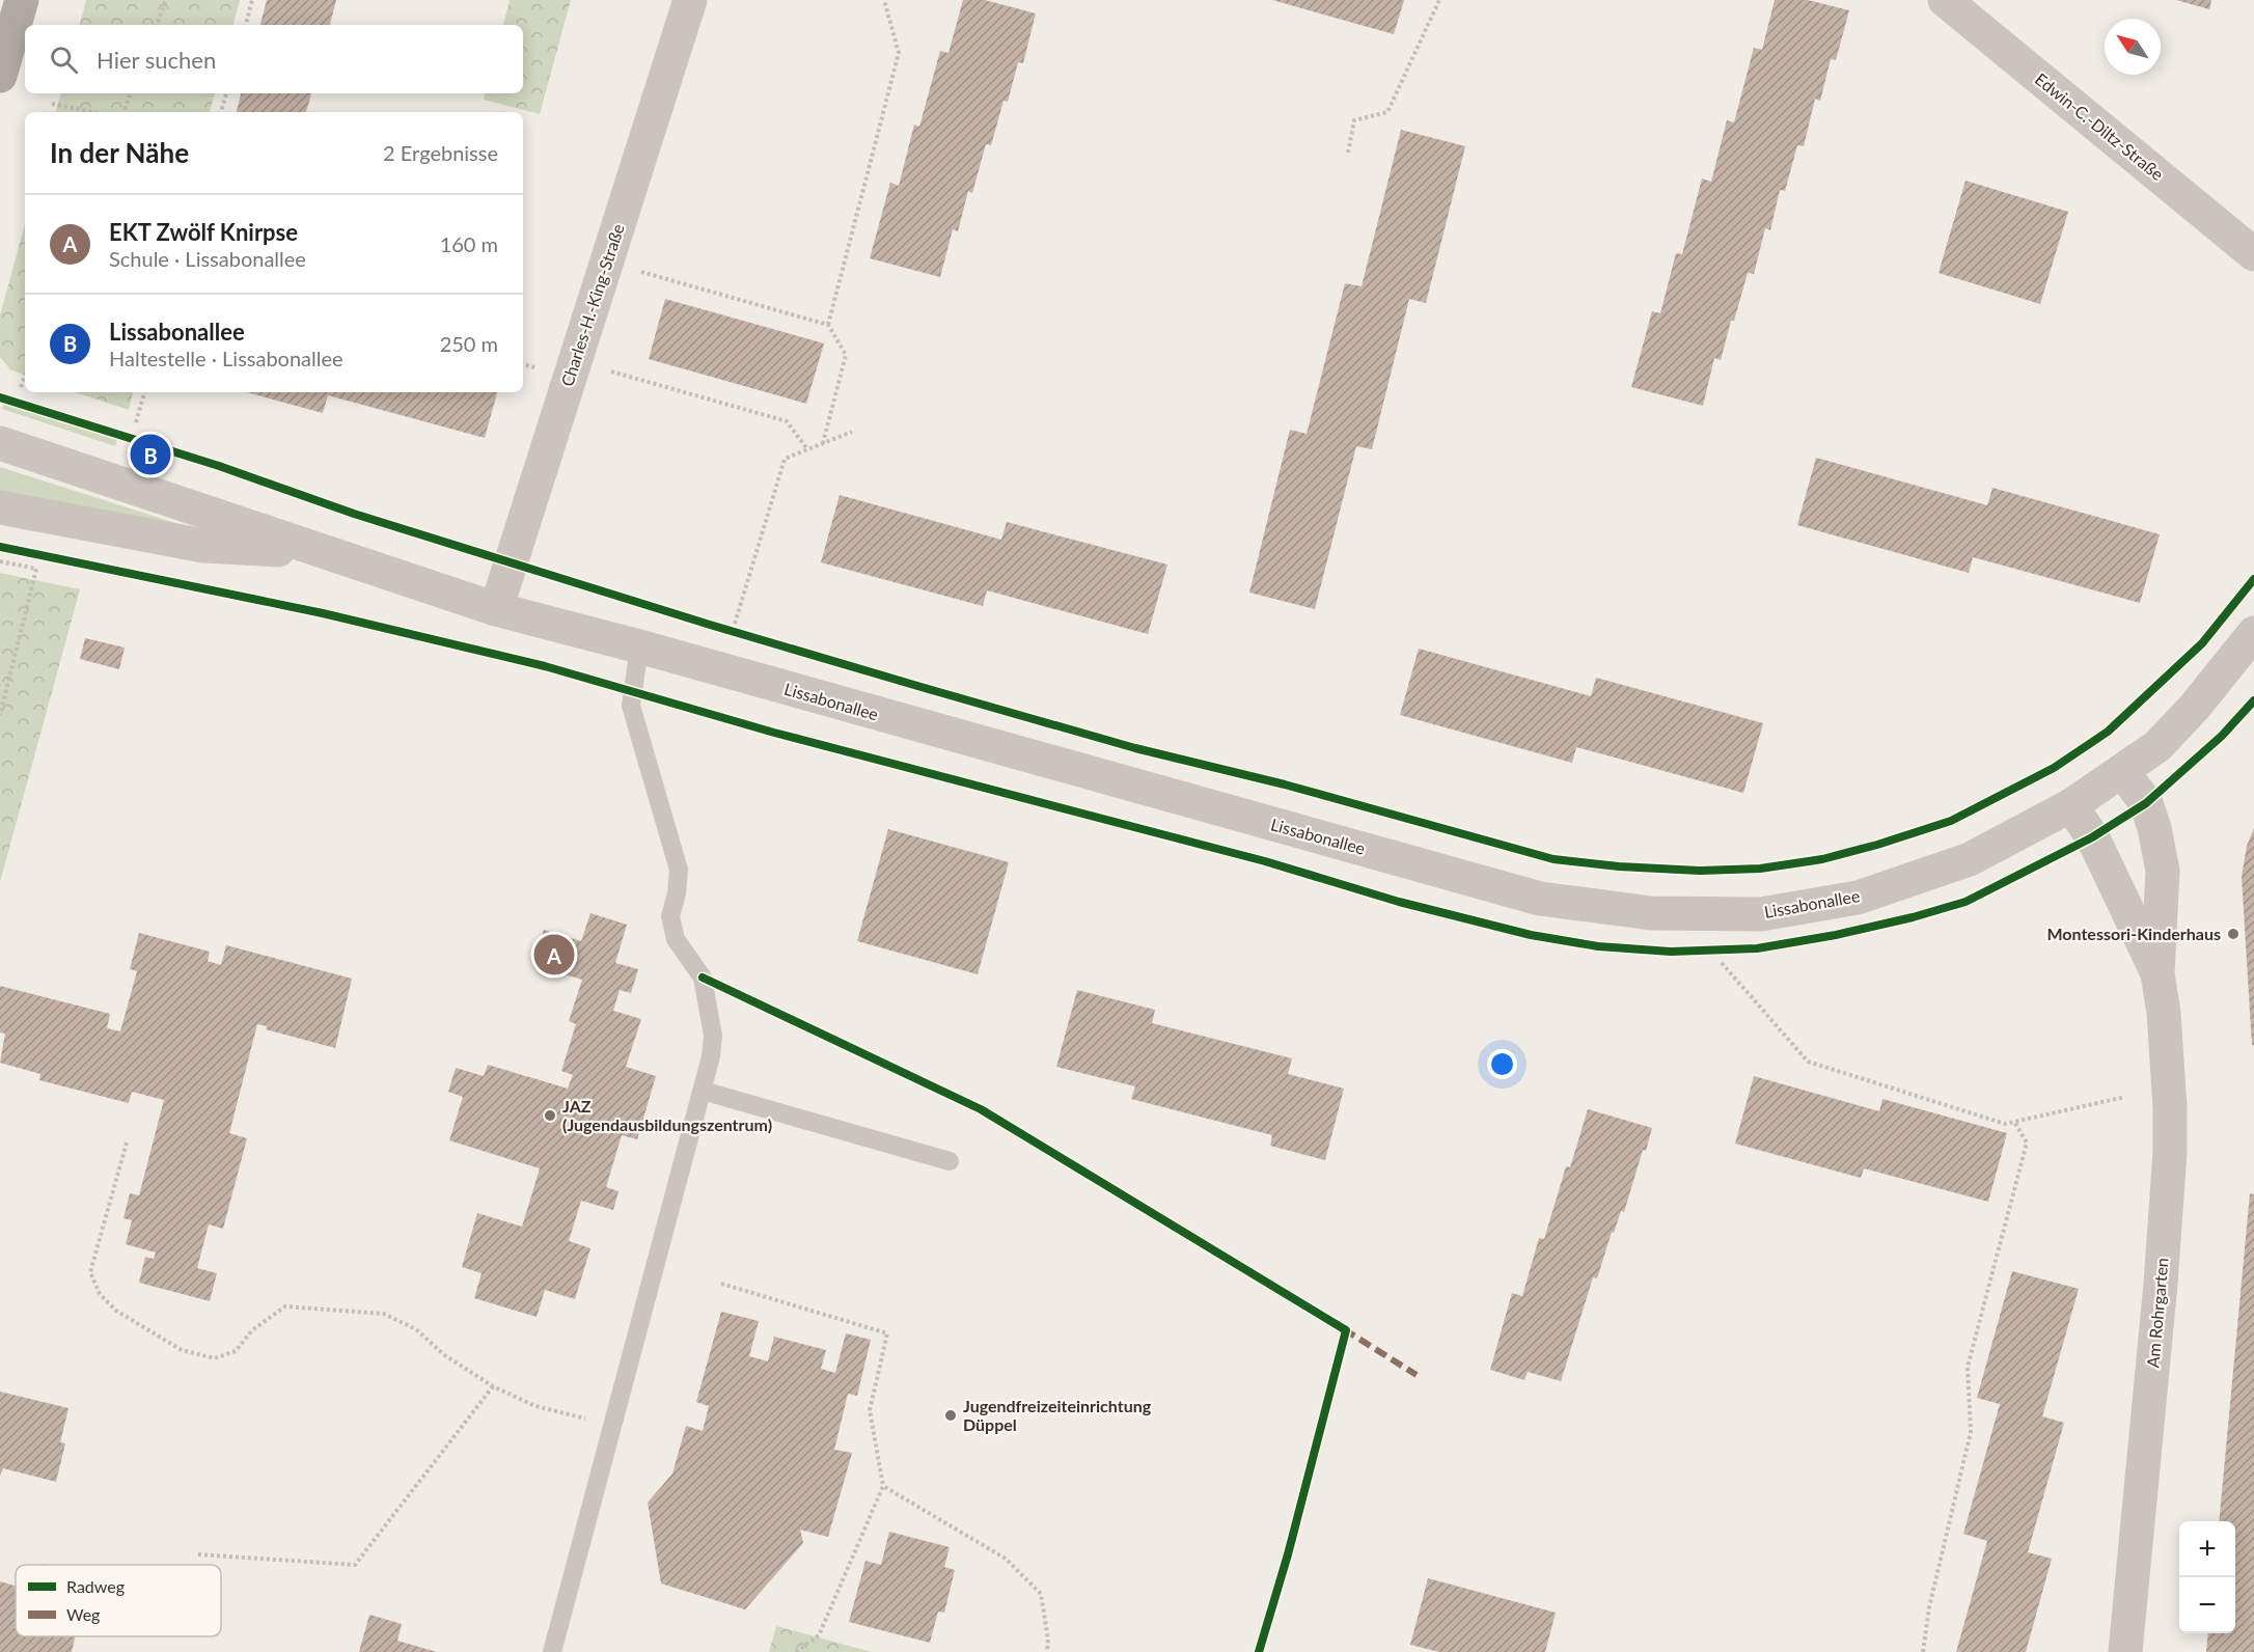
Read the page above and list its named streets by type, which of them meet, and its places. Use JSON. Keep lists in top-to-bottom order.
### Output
{
  "streets": {
    "street": [
      "Edwin-C.-Diltz-Straße",
      "Charles-H.-King-Straße",
      "Lissabonallee",
      "Am Rohrgarten"
    ]
  },
  "crossings": [
    ["Charles-H.-King-Straße", "Lissabonallee"],
    ["Lissabonallee", "Am Rohrgarten"]
  ],
  "places": ["Montessori-Kinderhaus", "JAZ (Jugendausbildungszentrum)", "Jugendfreizeiteinrichtung Düppel"],
  "legend": ["Radweg", "Weg"],
  "north": "top left",
  "page": {
    "search": "Hier suchen",
    "heading": ["In der Nähe", "2 Ergebnisse"],
    "list": [
      {
        "mark": "A",
        "name": "EKT Zwölf Knirpse",
        "note": "Schule · Lissabonallee",
        "value": "160 m"
      },
      {
        "mark": "B",
        "name": "Lissabonallee",
        "note": "Haltestelle · Lissabonallee",
        "value": "250 m"
      }
    ],
    "pins": ["B", "A"],
    "map_buttons": ["+", "−"]
  }
}
